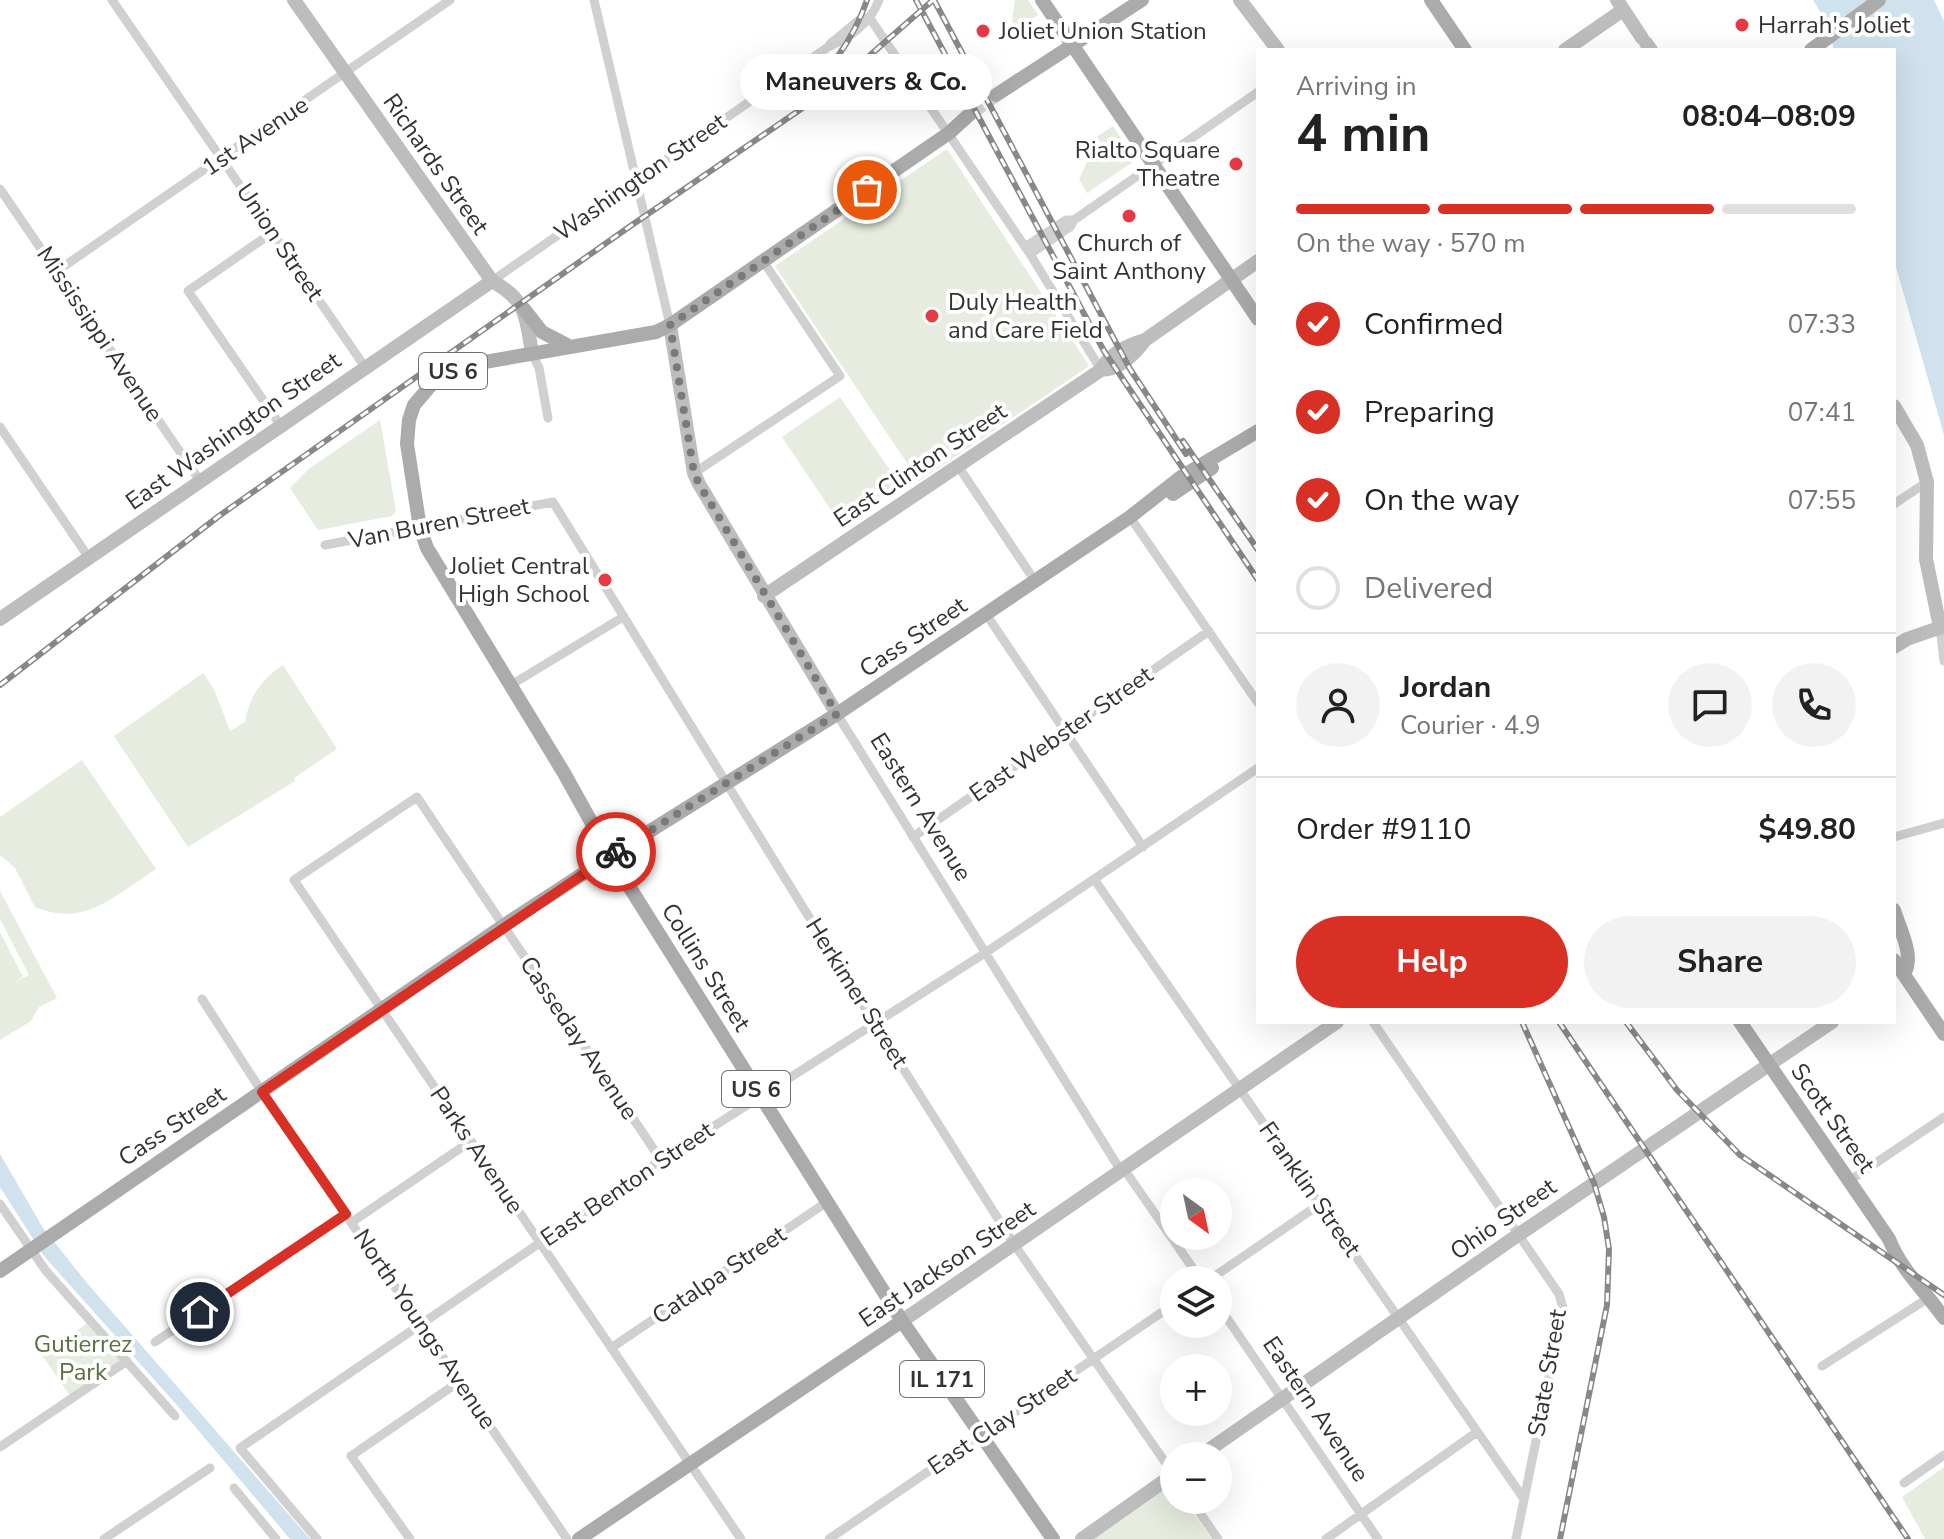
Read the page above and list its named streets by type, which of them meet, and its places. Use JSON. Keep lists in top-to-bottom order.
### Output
{
  "streets": {
    "main road": [
      "US 6",
      "Cass Street",
      "Collins Street",
      "Scott Street",
      "East Jackson Street",
      "IL 171"
    ],
    "street": [
      "1st Avenue",
      "Richards Street",
      "Washington Street",
      "Union Street",
      "Mississippi Avenue",
      "East Washington Street",
      "East Clinton Street",
      "Van Buren Street",
      "East Webster Street",
      "Eastern Avenue",
      "Herkimer Street",
      "Casseday Avenue",
      "Parks Avenue",
      "East Benton Street",
      "Franklin Street",
      "Ohio Street",
      "Catalpa Street",
      "North Youngs Avenue",
      "State Street",
      "East Clay Street"
    ]
  },
  "crossings": [
    ["1st Avenue", "Richards Street"],
    ["1st Avenue", "Union Street"],
    ["1st Avenue", "Mississippi Avenue"],
    ["Richards Street", "Washington Street"],
    ["Richards Street", "East Washington Street"],
    ["Washington Street", "East Washington Street"],
    ["Washington Street", "Eastern Avenue"],
    ["Union Street", "East Washington Street"],
    ["Mississippi Avenue", "East Washington Street"],
    ["US 6", "Eastern Avenue"],
    ["US 6", "Collins Street"],
    ["East Clinton Street", "Eastern Avenue"],
    ["Van Buren Street", "Collins Street"],
    ["Van Buren Street", "Herkimer Street"],
    ["Cass Street", "Eastern Avenue"],
    ["Cass Street", "Collins Street"],
    ["Cass Street", "Herkimer Street"],
    ["Cass Street", "Casseday Avenue"],
    ["Cass Street", "Parks Avenue"],
    ["Cass Street", "North Youngs Avenue"],
    ["East Webster Street", "Eastern Avenue"],
    ["Eastern Avenue", "East Benton Street"],
    ["Eastern Avenue", "Ohio Street"],
    ["Eastern Avenue", "East Jackson Street"],
    ["Collins Street", "East Benton Street"],
    ["Collins Street", "East Jackson Street"],
    ["Collins Street", "Catalpa Street"],
    ["Collins Street", "East Clay Street"],
    ["Herkimer Street", "East Benton Street"],
    ["Herkimer Street", "East Jackson Street"],
    ["Herkimer Street", "East Clay Street"],
    ["Casseday Avenue", "Parks Avenue"],
    ["Casseday Avenue", "East Benton Street"],
    ["Scott Street", "Ohio Street"],
    ["Parks Avenue", "East Benton Street"],
    ["Parks Avenue", "East Jackson Street"],
    ["Parks Avenue", "Catalpa Street"],
    ["East Benton Street", "Franklin Street"],
    ["East Benton Street", "North Youngs Avenue"],
    ["Franklin Street", "Ohio Street"],
    ["Franklin Street", "East Jackson Street"],
    ["Franklin Street", "State Street"],
    ["Ohio Street", "State Street"]
  ],
  "parks": ["Gutierrez Park"],
  "places": [
    "Harrah's Joliet",
    "Joliet Union Station",
    "Rialto Square Theatre",
    "Maneuvers & Co.",
    "Church of Saint Anthony",
    "Duly Health and Care Field",
    "Joliet Central High School"
  ],
  "north": "bottom right",
  "page": {
    "heading": ["4 min", "Arriving in", "08:04–08:09"],
    "panel": [
      "Jordan",
      "Courier · 4.9",
      "Order #9110",
      "$49.80"
    ],
    "bubble": "Maneuvers & Co.",
    "bar": "On the way · 570 m",
    "list": [
      ["Confirmed", "07:33"],
      ["Preparing", "07:41"],
      ["On the way", "07:55"],
      "Delivered"
    ],
    "buttons": ["Help", "Share"],
    "map_buttons": ["+", "−"]
  }
}
